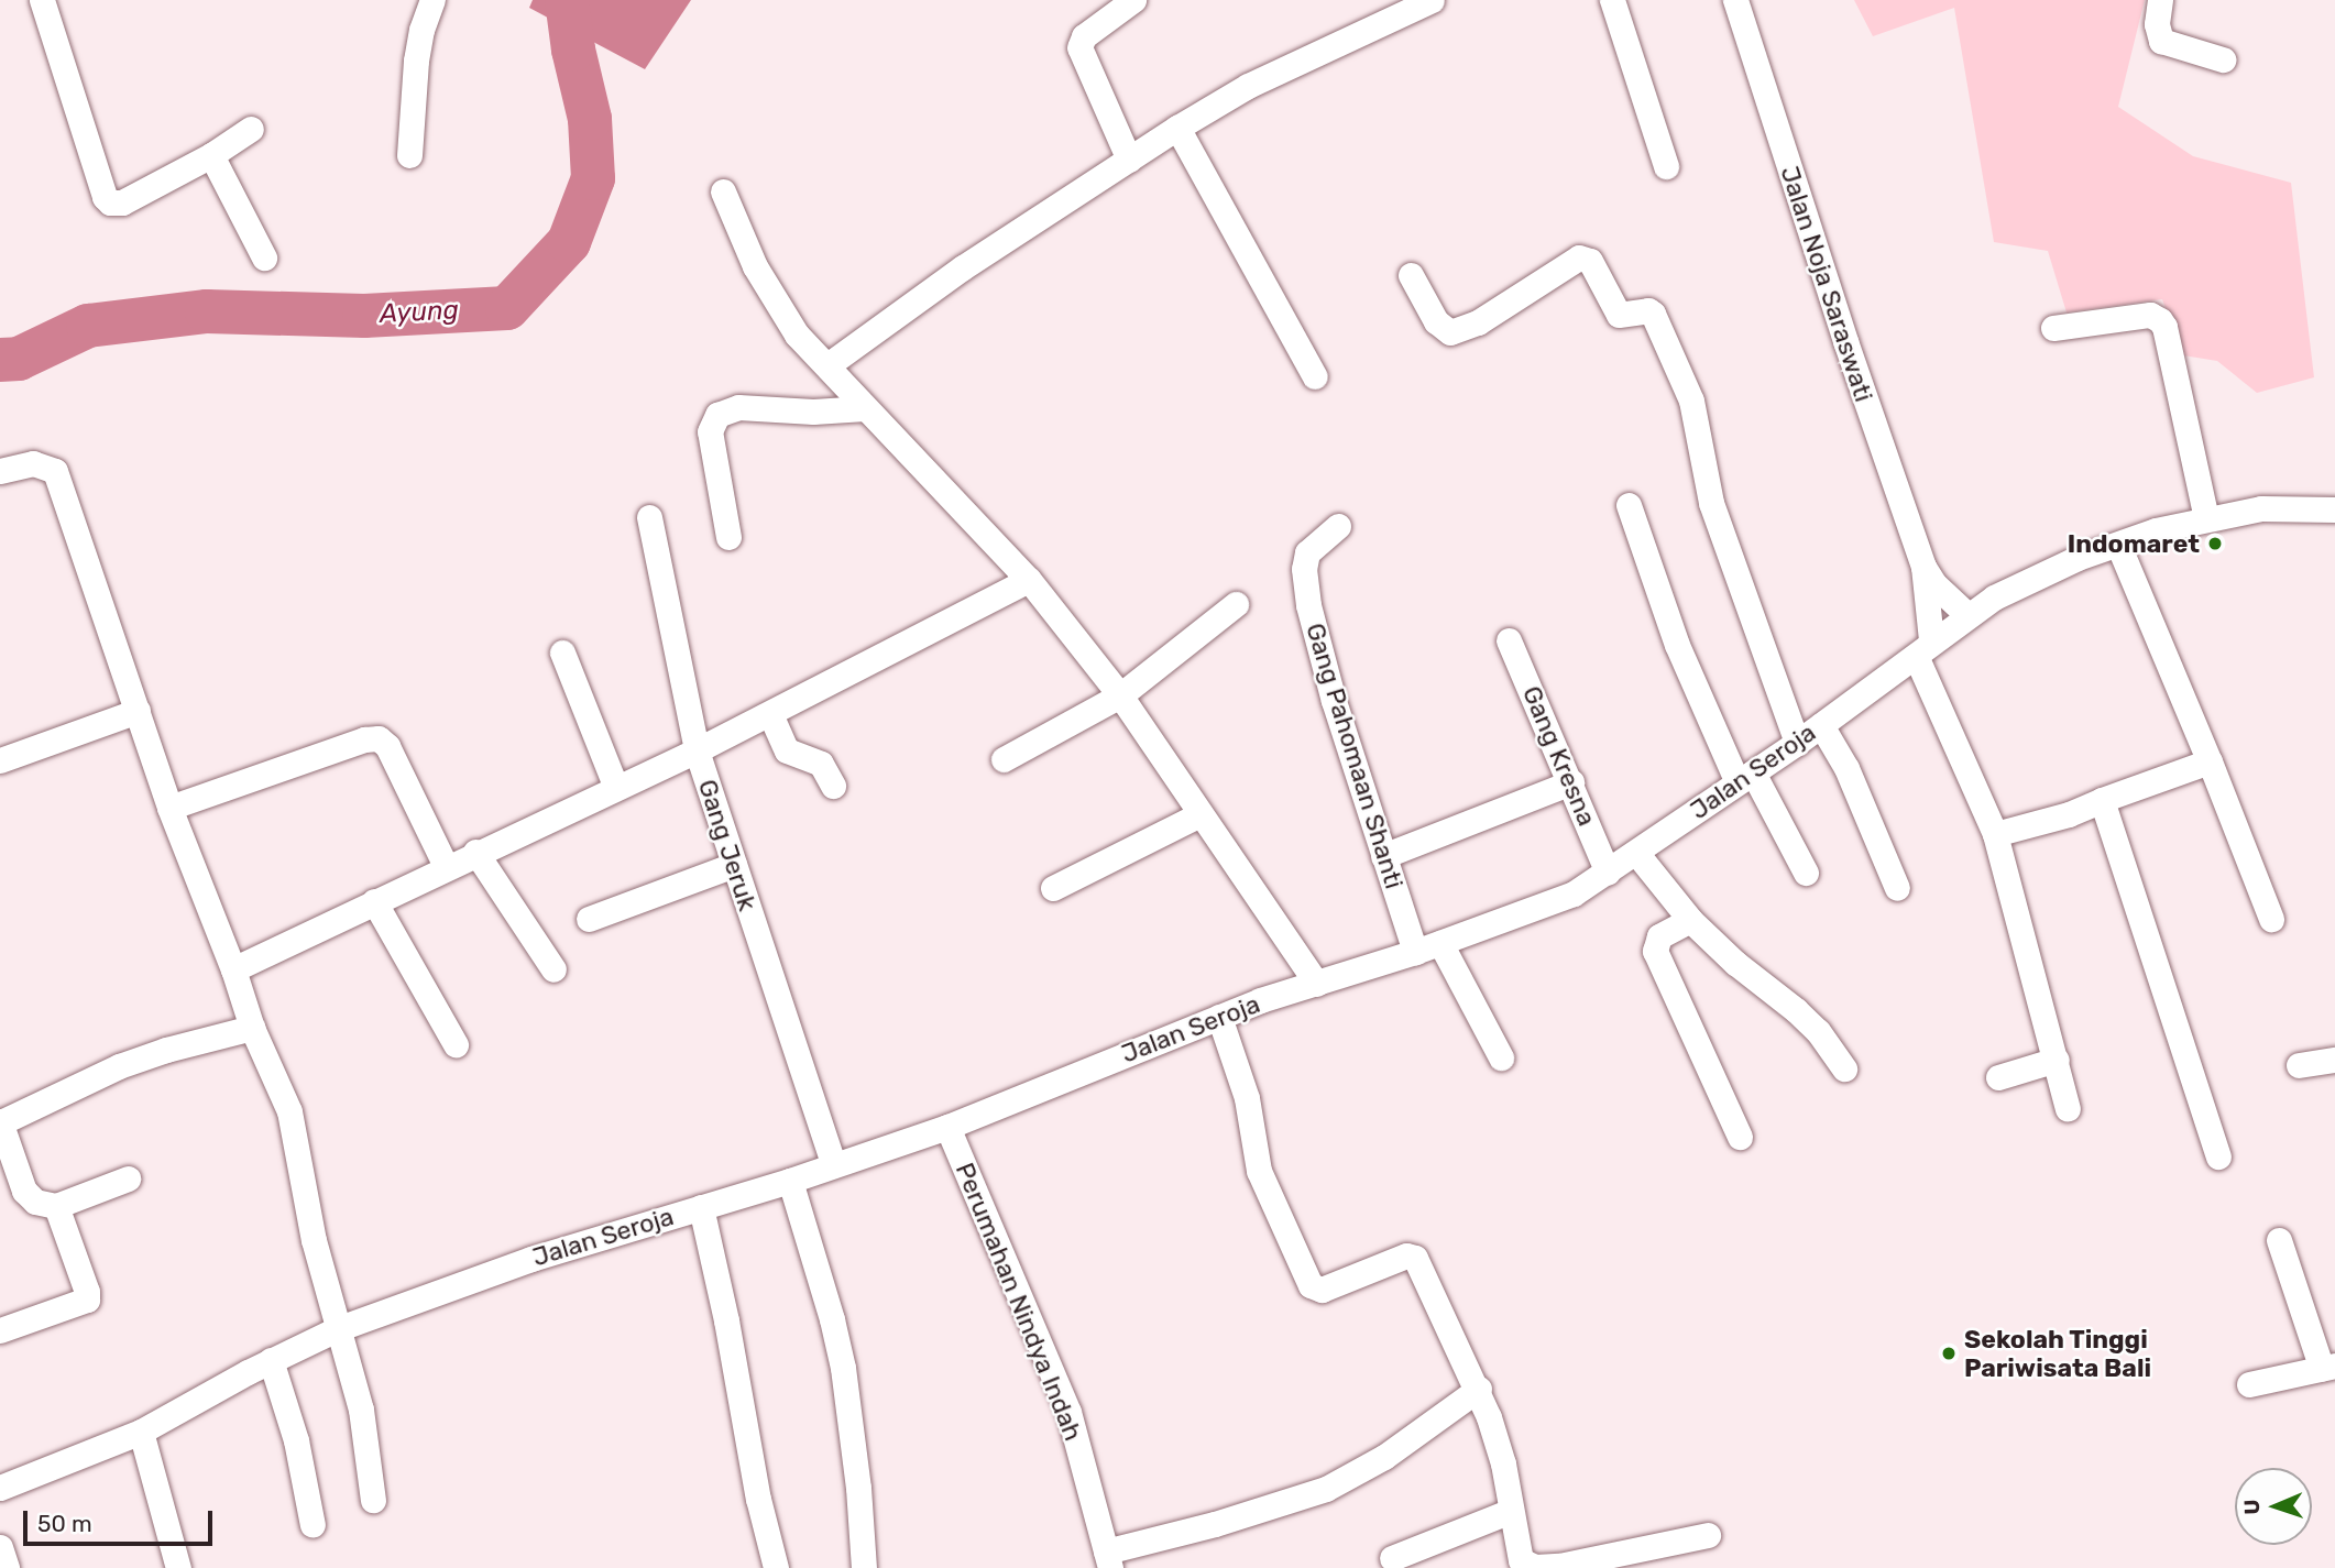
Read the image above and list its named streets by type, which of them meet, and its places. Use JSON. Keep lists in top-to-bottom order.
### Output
{
  "streets": {
    "street": [
      "Jalan Noja Saraswati",
      "Gang Pahomaan Shanti",
      "Gang Kresna",
      "Jalan Seroja",
      "Gang Jeruk",
      "Perumahan Nindya Indah"
    ]
  },
  "crossings": [
    ["Jalan Noja Saraswati", "Jalan Seroja"],
    ["Gang Pahomaan Shanti", "Jalan Seroja"],
    ["Gang Kresna", "Jalan Seroja"],
    ["Jalan Seroja", "Gang Jeruk"],
    ["Jalan Seroja", "Perumahan Nindya Indah"]
  ],
  "water": ["Ayung"],
  "places": ["Indomaret", "Sekolah Tinggi Pariwisata Bali"],
  "scale_bar": "50 m",
  "north": "left"
}
